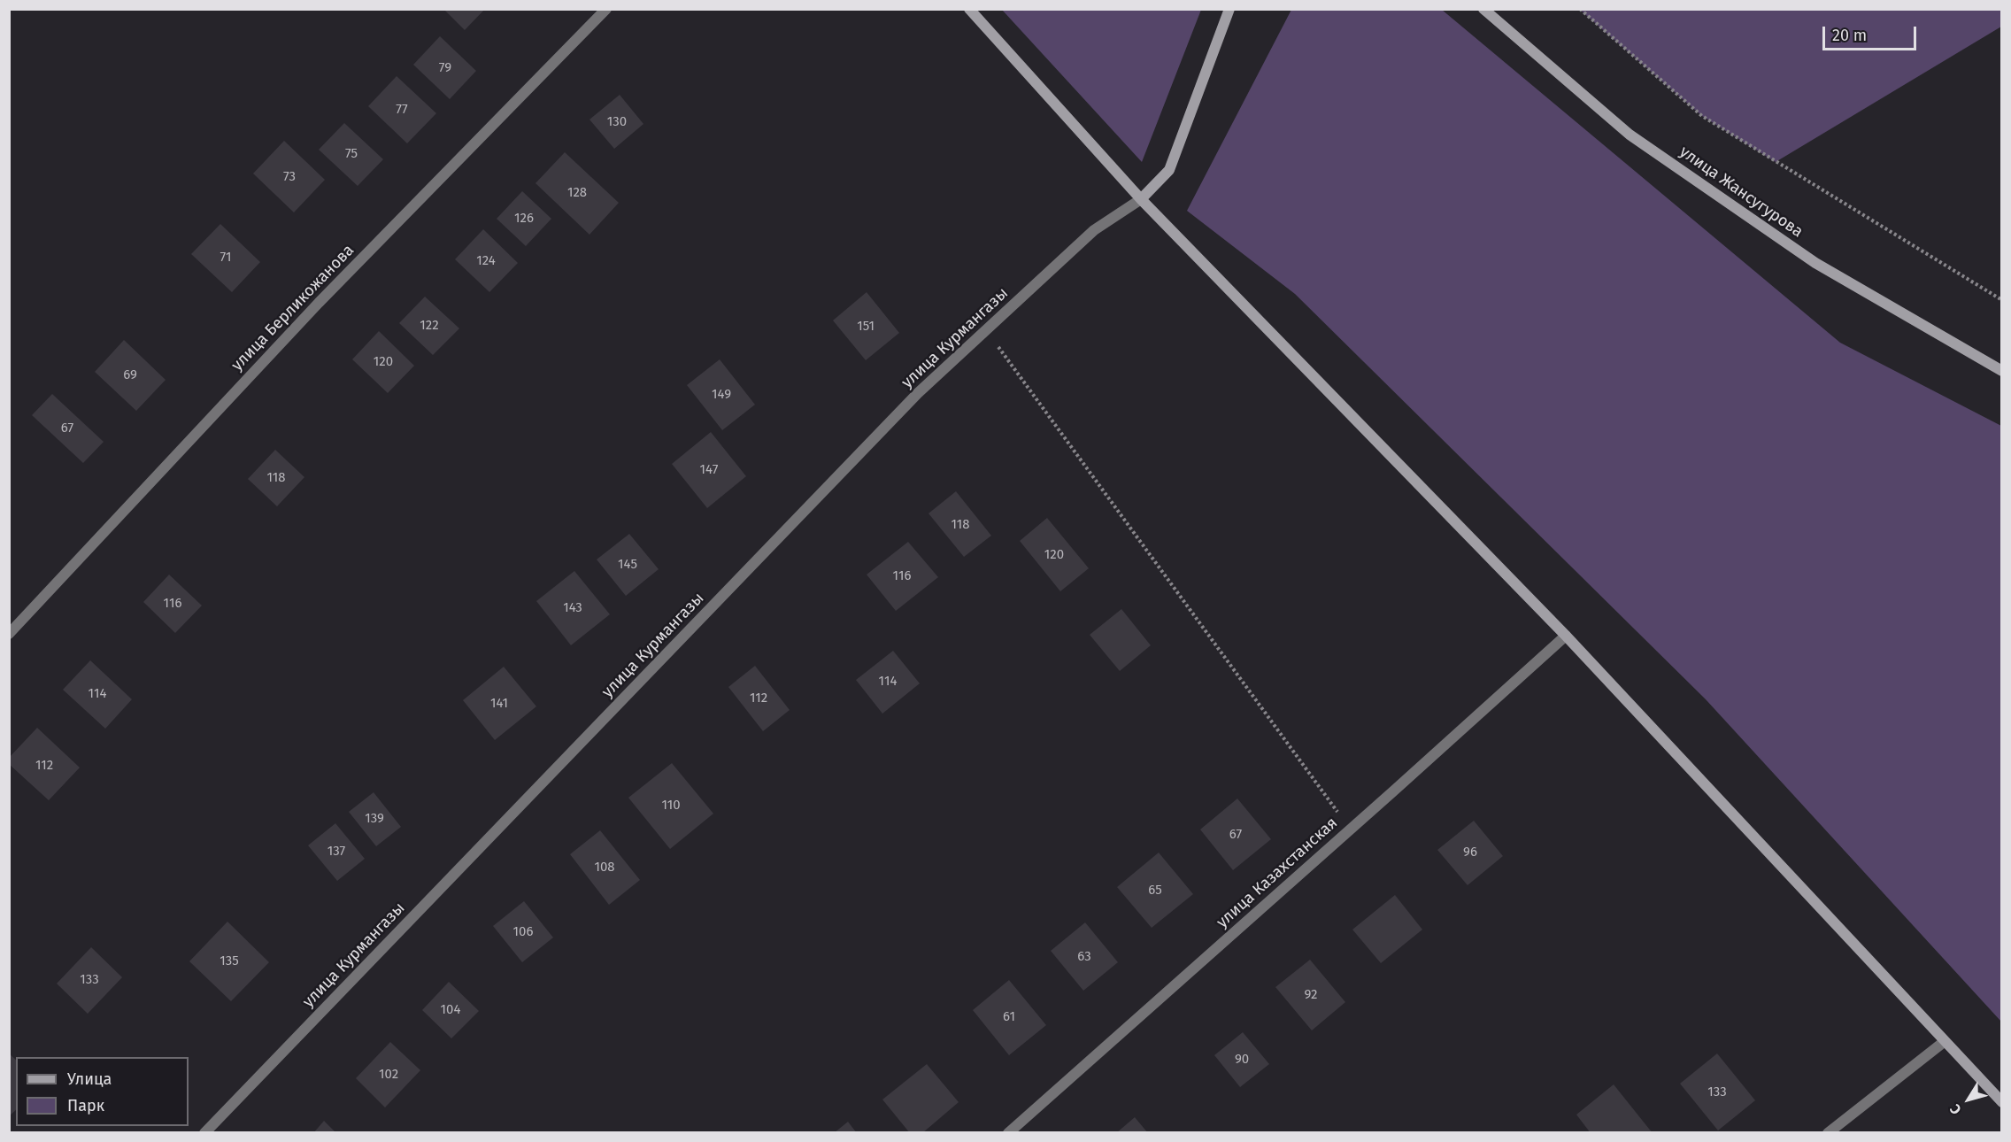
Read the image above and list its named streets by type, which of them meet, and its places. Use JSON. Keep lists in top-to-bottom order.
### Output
{
  "streets": {
    "main road": ["улица Жансугурова"],
    "street": ["улица Берликожанова", "улица Курмангазы", "улица Казахстанская"]
  },
  "house_numbers": [
    "79",
    "77",
    "130",
    "75",
    "73",
    "128",
    "126",
    "71",
    "124",
    "122",
    "151",
    "120",
    "69",
    "149",
    "67",
    "147",
    "118",
    "118",
    "120",
    "145",
    "116",
    "116",
    "143",
    "114",
    "114",
    "112",
    "141",
    "112",
    "110",
    "139",
    "67",
    "137",
    "96",
    "108",
    "65",
    "106",
    "63",
    "135",
    "133",
    "92",
    "104",
    "61",
    "90",
    "102",
    "133"
  ],
  "legend": ["Улица", "Парк"],
  "scale_bar": "20 m",
  "north": "bottom left"
}
